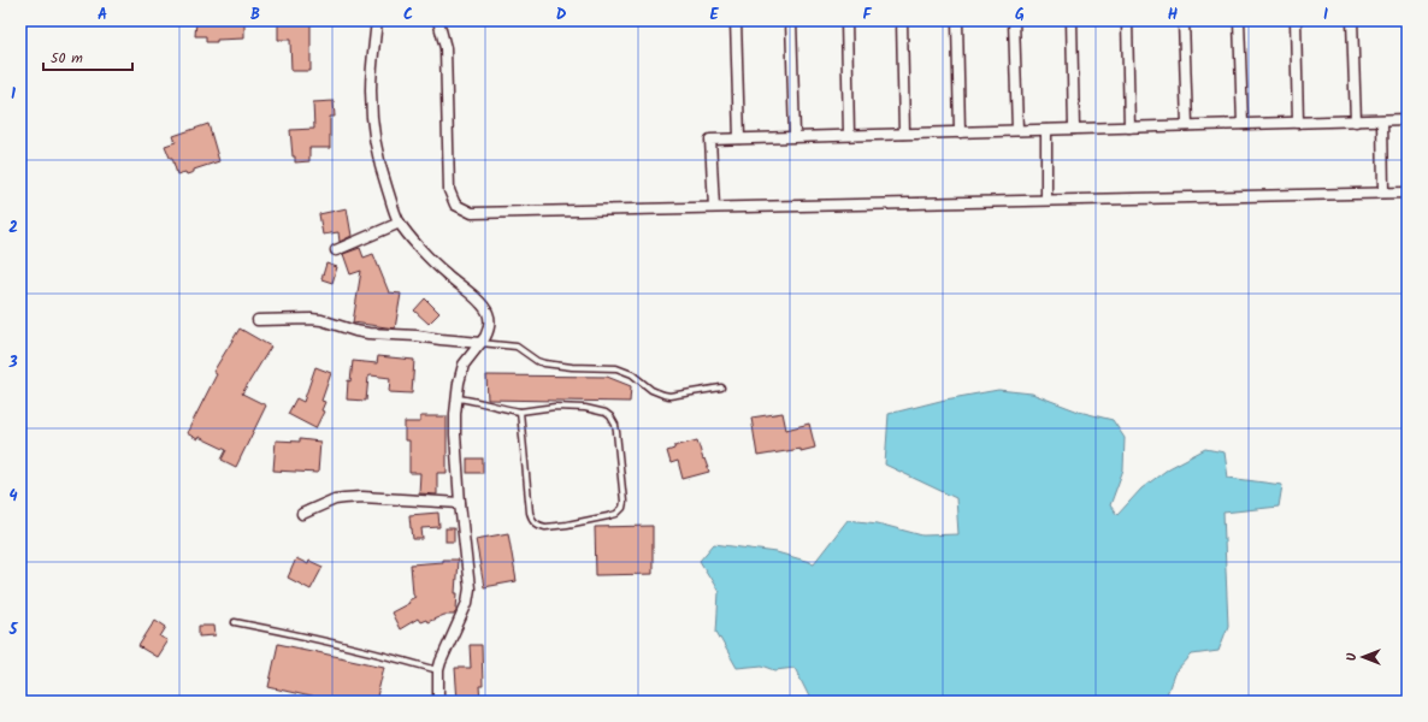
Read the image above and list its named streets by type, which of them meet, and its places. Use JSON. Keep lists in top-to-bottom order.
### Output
{
  "scale_bar": "50 m",
  "north": "left",
  "grid": {
    "columns": [
      "A",
      "B",
      "C",
      "D",
      "E",
      "F",
      "G",
      "H",
      "I"
    ],
    "rows": [
      "1",
      "2",
      "3",
      "4",
      "5"
    ]
  }
}
